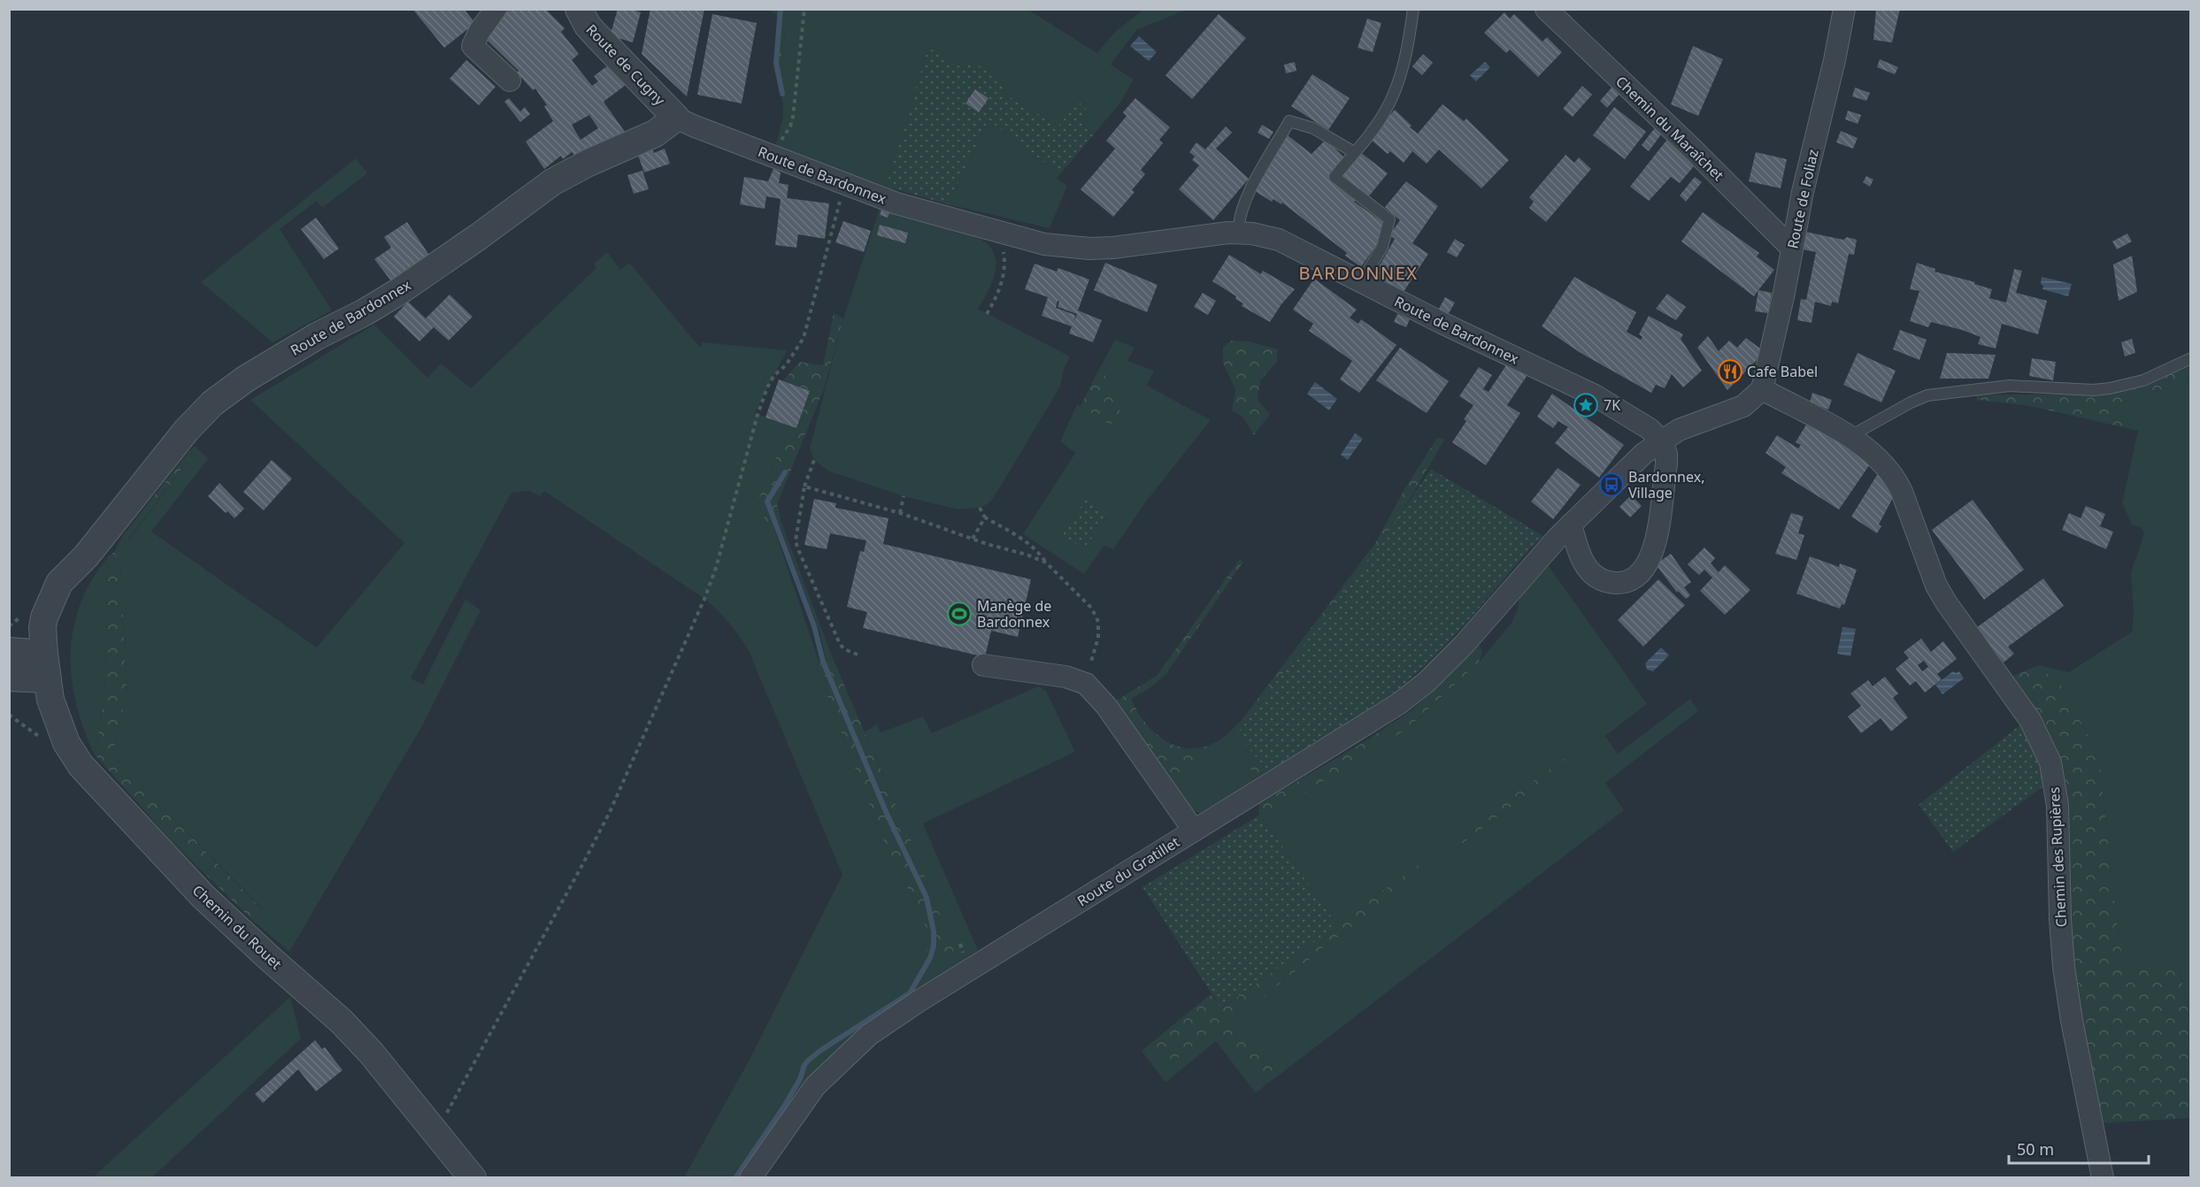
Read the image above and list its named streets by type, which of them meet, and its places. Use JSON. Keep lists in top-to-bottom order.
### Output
{
  "streets": {
    "street": [
      "Route de Cugny",
      "Chemin du Maraîchet",
      "Route de Bardonnex",
      "Route de Foliaz",
      "Chemin des Rupières",
      "Route du Gratillet",
      "Chemin du Rouet"
    ]
  },
  "crossings": [
    ["Route de Cugny", "Route de Bardonnex"],
    ["Chemin du Maraîchet", "Route de Foliaz"],
    ["Route de Bardonnex", "Route du Gratillet"],
    ["Route de Bardonnex", "Chemin du Rouet"],
    ["Route de Foliaz", "Chemin des Rupières"],
    ["Route de Foliaz", "Route du Gratillet"],
    ["Chemin des Rupières", "Route du Gratillet"]
  ],
  "districts": ["BARDONNEX"],
  "places": {
    "restaurant": ["Cafe Babel"],
    "place": ["7K"],
    "bus stop": ["Bardonnex, Village"],
    "sports": ["Manège de Bardonnex"]
  },
  "scale_bar": "50 m"
}
